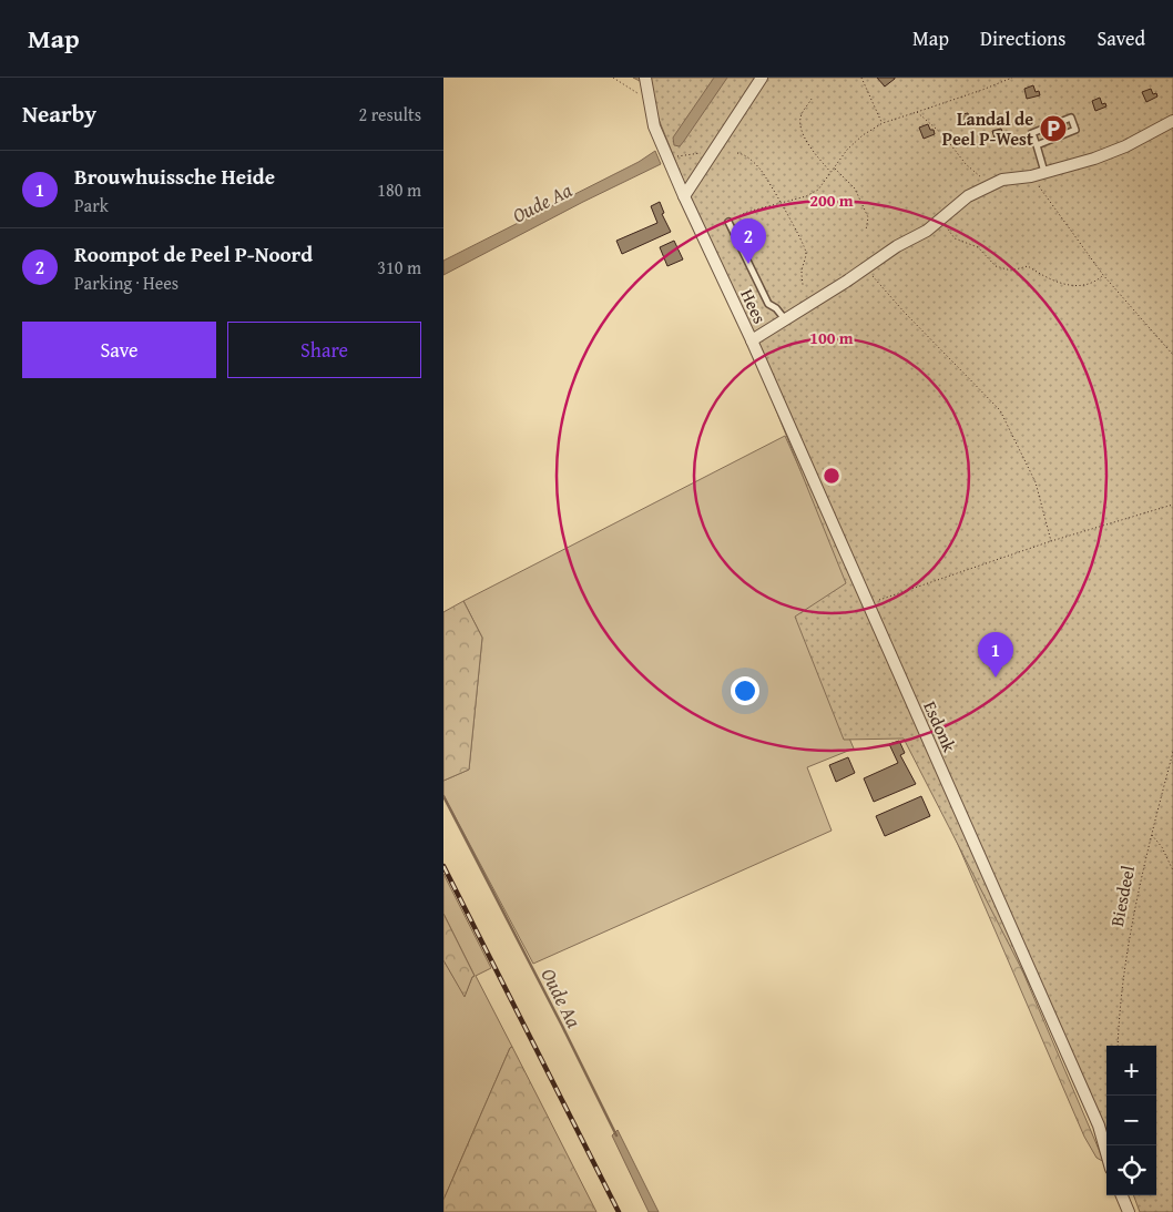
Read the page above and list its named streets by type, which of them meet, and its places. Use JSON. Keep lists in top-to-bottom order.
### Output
{
  "streets": {
    "street": ["Hees", "Esdonk"],
    "path": ["Biesdeel"]
  },
  "crossings": [
    ["Hees", "Esdonk"]
  ],
  "water": ["Oude Aa"],
  "places": {
    "parking": ["Landal de Peel P-West"]
  },
  "page": {
    "header": "Map",
    "nav": ["Map", "Directions", "Saved"],
    "heading": ["Nearby", "2 results"],
    "list": [
      {
        "mark": "1",
        "name": "Brouwhuissche Heide",
        "note": "Park",
        "value": "180 m"
      },
      {
        "mark": "2",
        "name": "Roompot de Peel P-Noord",
        "note": "Parking · Hees",
        "value": "310 m"
      }
    ],
    "pins": ["2", "1"],
    "buttons": ["Save", "Share"],
    "map_buttons": ["+", "−"]
  },
  "rings": ["200 m", "100 m"]
}
